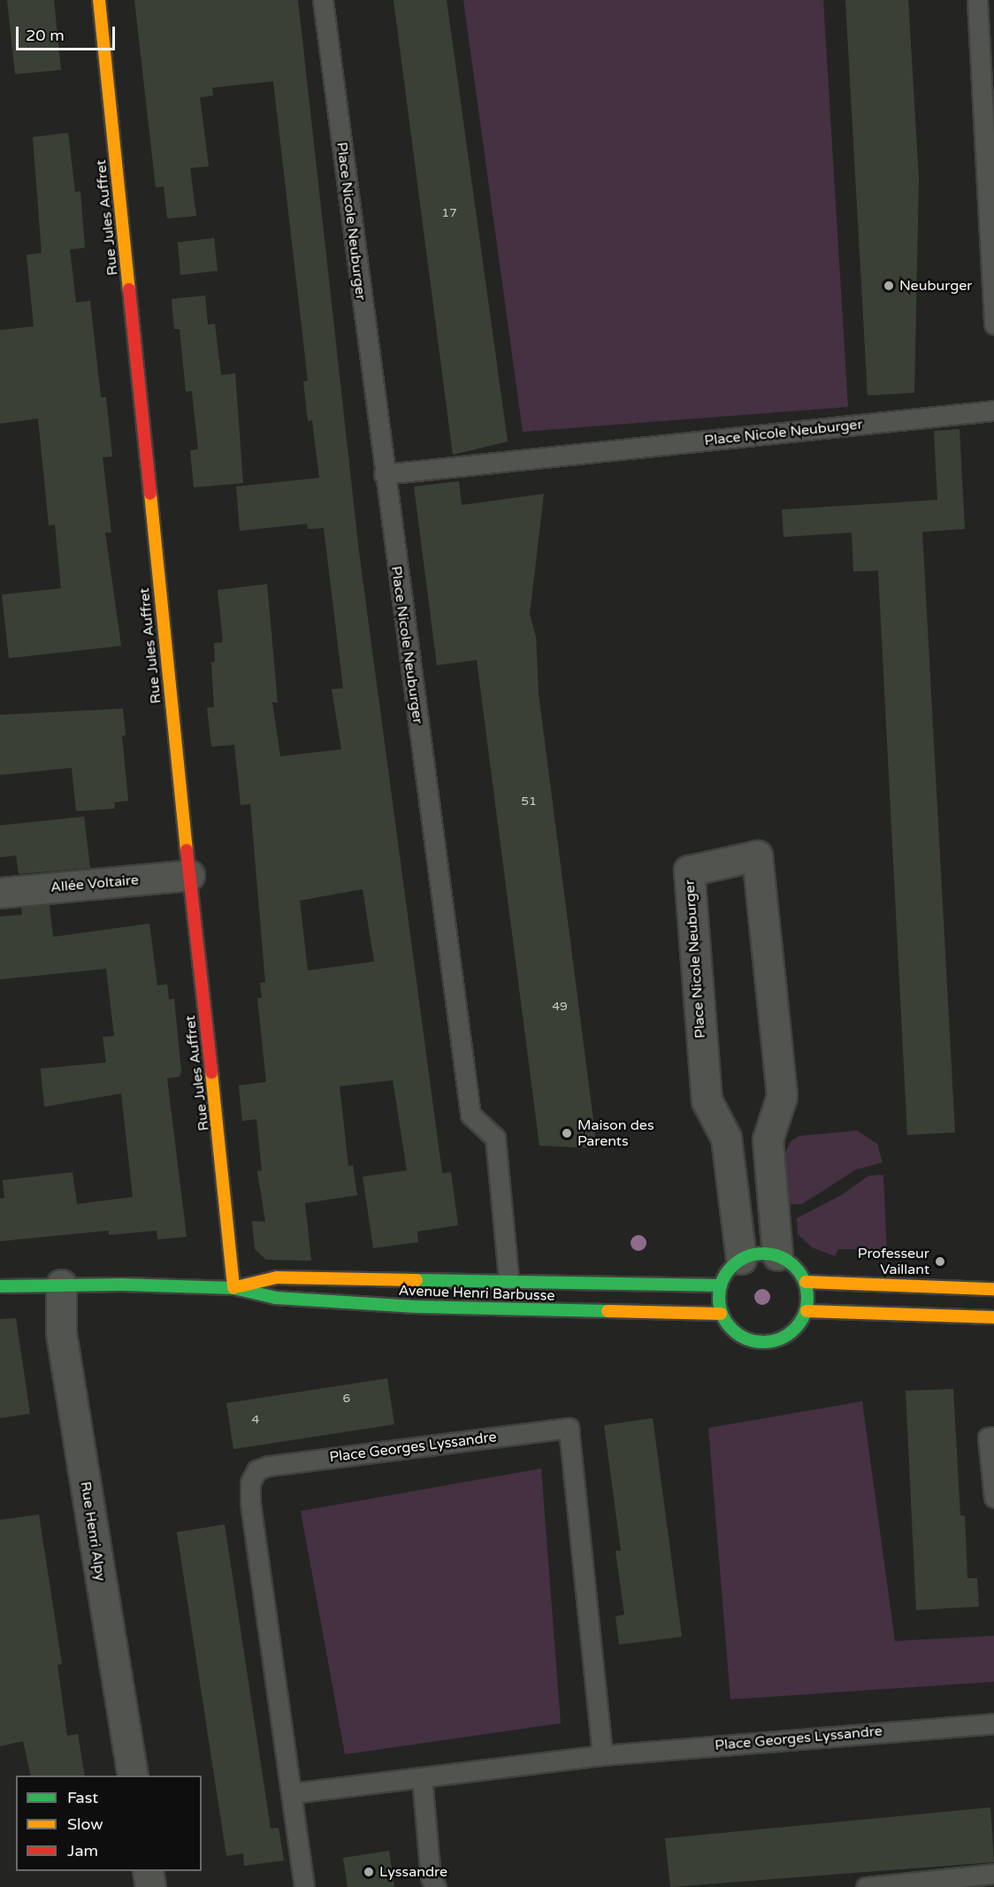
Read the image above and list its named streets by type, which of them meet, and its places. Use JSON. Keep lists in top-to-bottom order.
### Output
{
  "streets": {
    "street": [
      "Rue Jules Auffret",
      "Place Nicole Neuburger",
      "Allée Voltaire",
      "Avenue Henri Barbusse",
      "Rue Henri Alpy"
    ],
    "lane": ["Place Georges Lyssandre"]
  },
  "crossings": [
    ["Rue Jules Auffret", "Allée Voltaire"],
    ["Rue Jules Auffret", "Avenue Henri Barbusse"],
    ["Place Nicole Neuburger", "Avenue Henri Barbusse"],
    ["Avenue Henri Barbusse", "Rue Henri Alpy"]
  ],
  "places": [
    "Neuburger",
    "Maison des Parents",
    "Professeur Vaillant",
    "Lyssandre"
  ],
  "house_numbers": [
    "17",
    "51",
    "49",
    "6",
    "4"
  ],
  "legend": ["Fast", "Slow", "Jam"],
  "scale_bar": "20 m"
}
